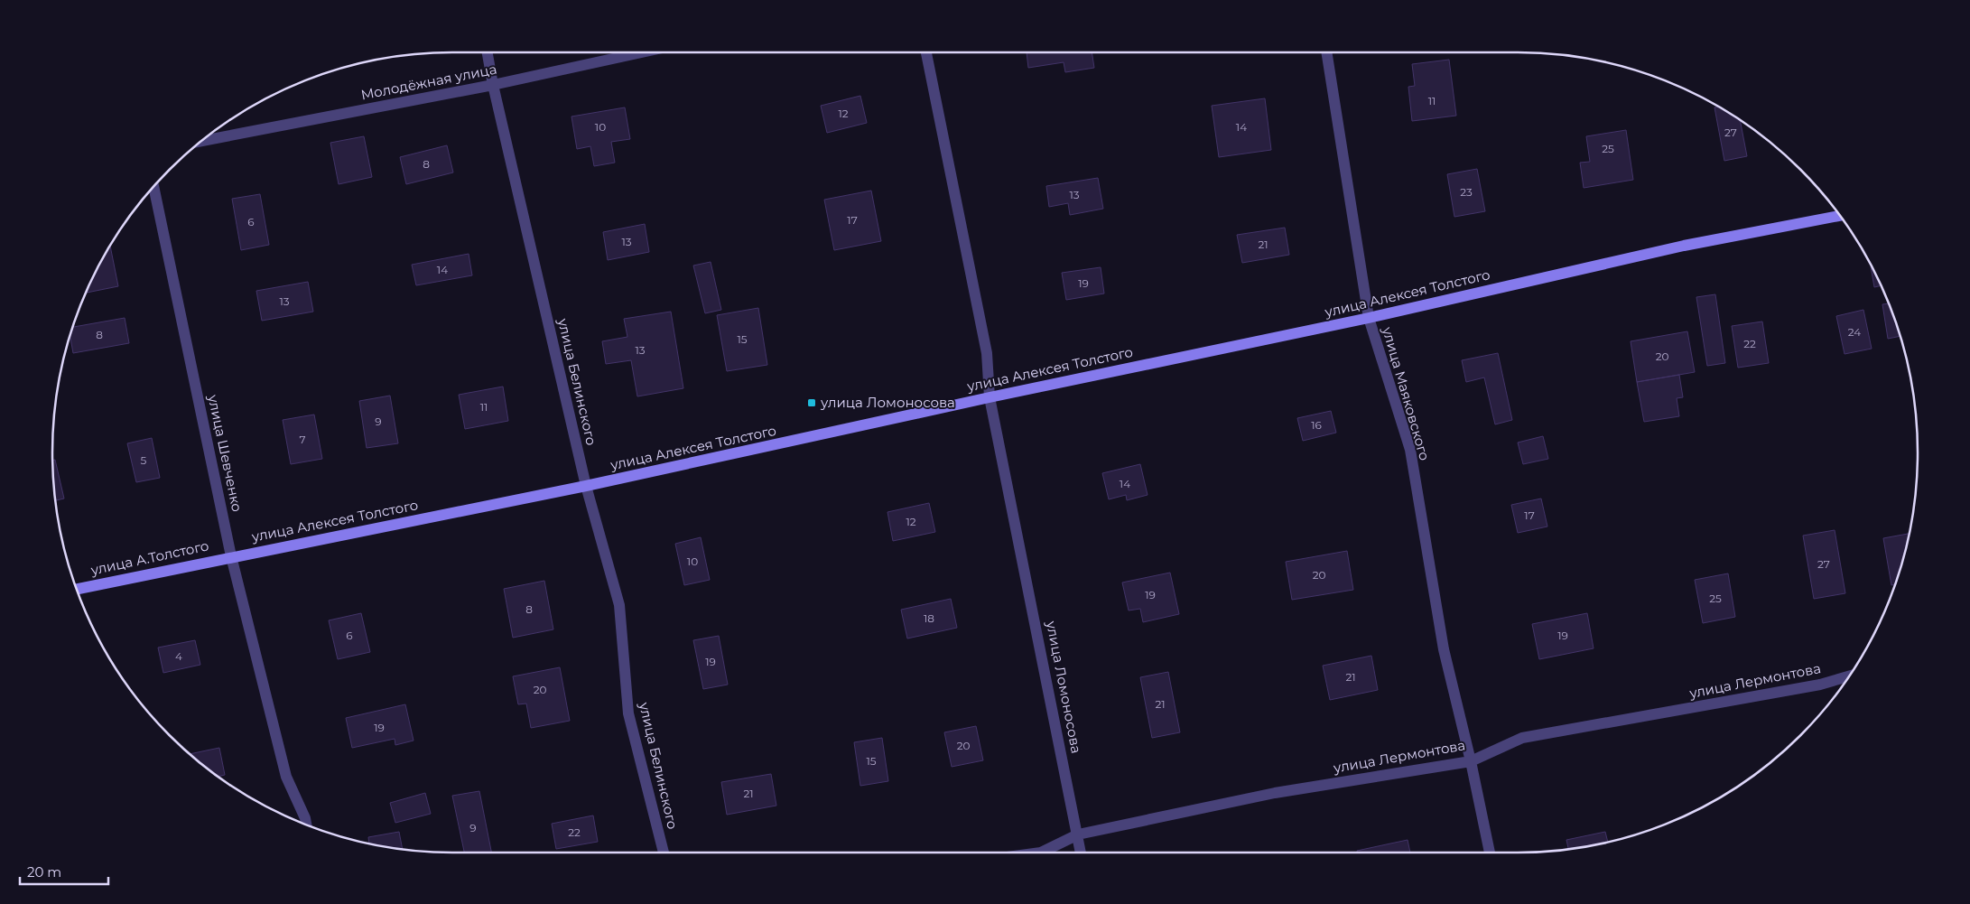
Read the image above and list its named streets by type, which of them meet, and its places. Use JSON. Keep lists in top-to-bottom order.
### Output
{
  "streets": {
    "street": [
      "Молодёжная улица",
      "улица Алексея Толстого",
      "улица Белинского",
      "улица Маяковского",
      "улица Шевченко",
      "улица А.Толстого",
      "улица Лермонтова",
      "улица Ломоносова"
    ]
  },
  "crossings": [
    ["Молодёжная улица", "улица Белинского"],
    ["улица Алексея Толстого", "улица Белинского"],
    ["улица Алексея Толстого", "улица Маяковского"],
    ["улица Алексея Толстого", "улица Шевченко"],
    ["улица Алексея Толстого", "улица А.Толстого"],
    ["улица Алексея Толстого", "улица Ломоносова"],
    ["улица Маяковского", "улица Лермонтова"],
    ["улица Шевченко", "улица А.Толстого"],
    ["улица Лермонтова", "улица Ломоносова"]
  ],
  "places": {
    "transit": ["улица Ломоносова"]
  },
  "house_numbers": [
    "11",
    "12",
    "10",
    "14",
    "27",
    "25",
    "8",
    "23",
    "13",
    "17",
    "6",
    "13",
    "21",
    "14",
    "19",
    "13",
    "24",
    "8",
    "15",
    "22",
    "13",
    "20",
    "11",
    "9",
    "16",
    "7",
    "5",
    "14",
    "17",
    "12",
    "10",
    "27",
    "20",
    "19",
    "25",
    "8",
    "18",
    "6",
    "19",
    "4",
    "19",
    "21",
    "20",
    "21",
    "19",
    "20",
    "15",
    "21",
    "9",
    "22"
  ],
  "scale_bar": "20 m"
}
